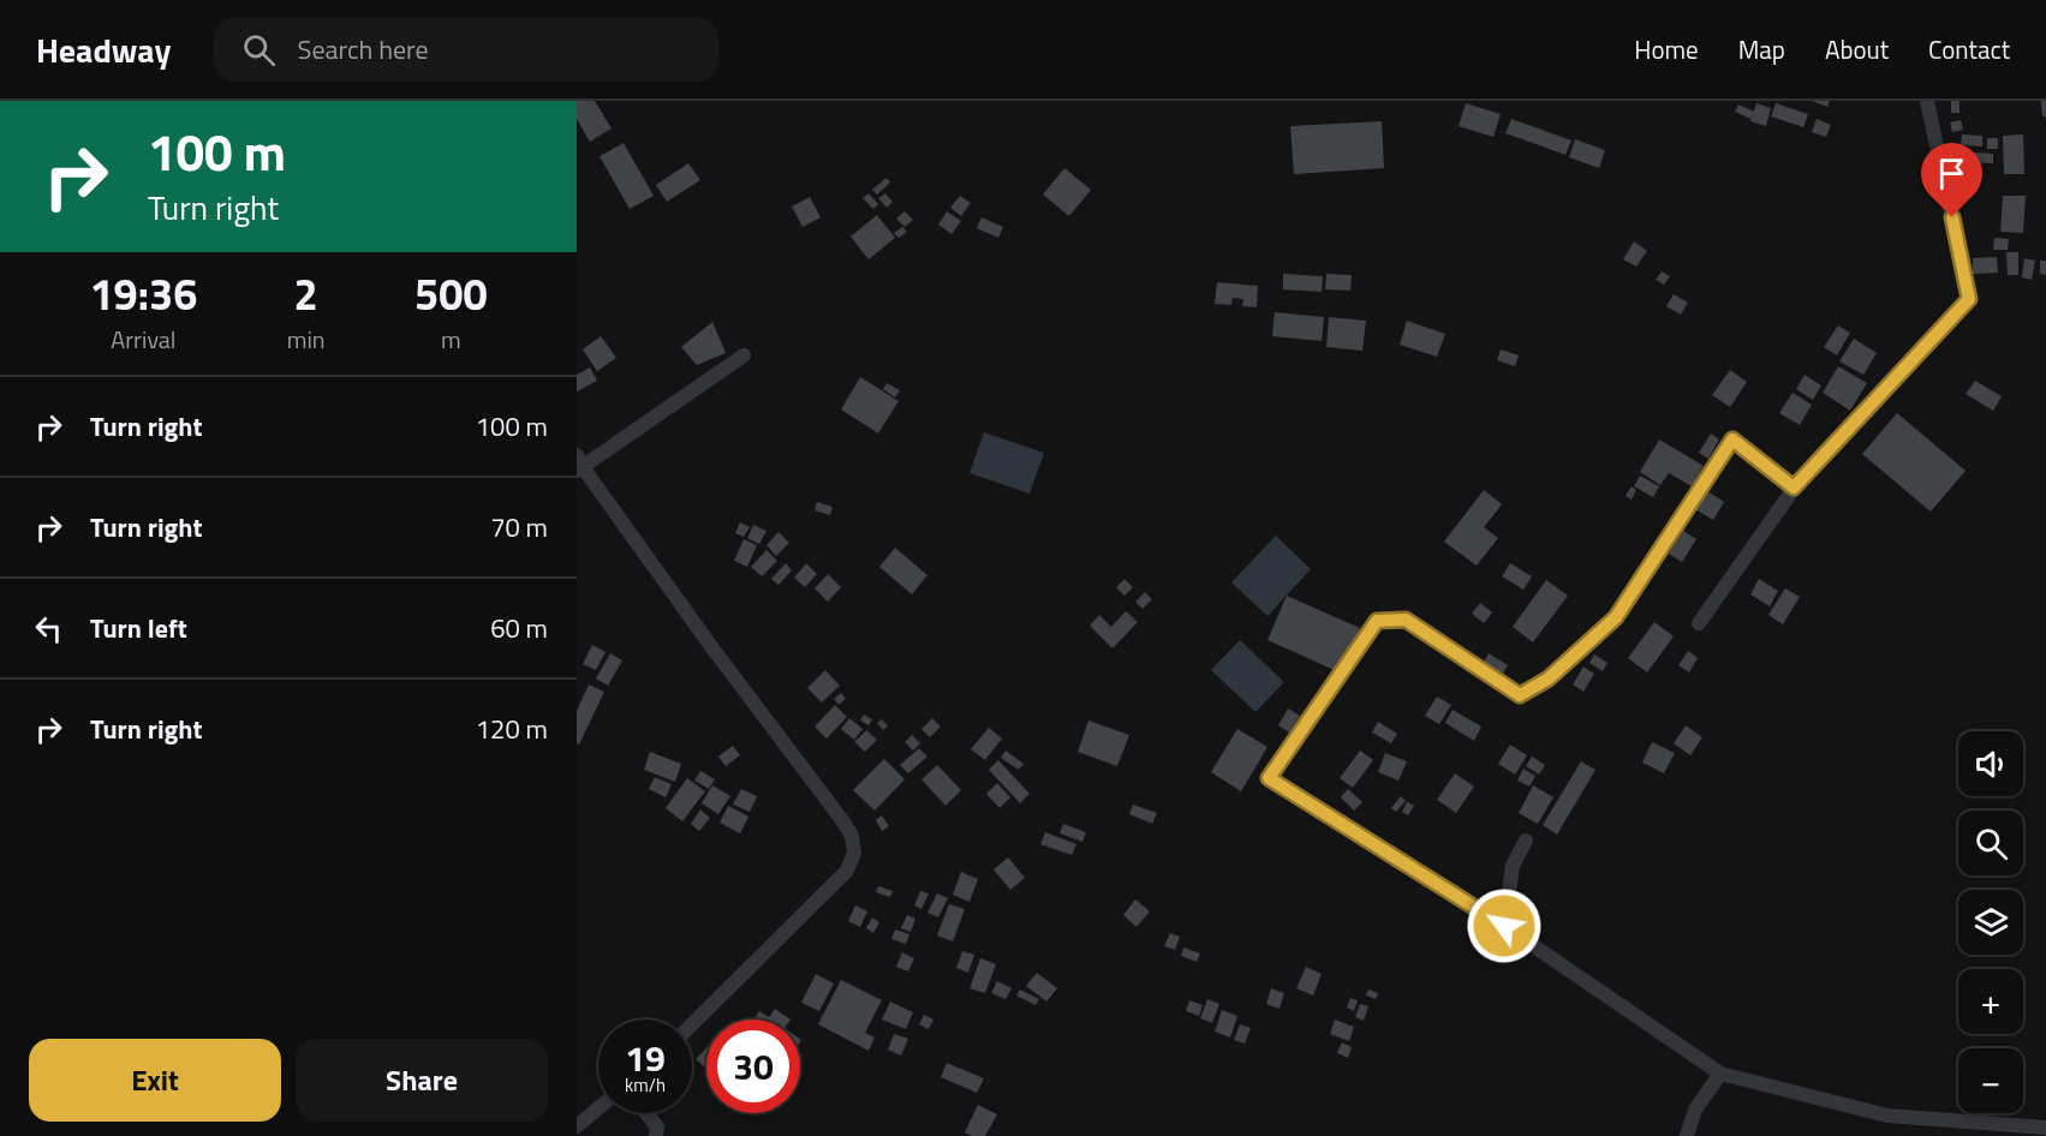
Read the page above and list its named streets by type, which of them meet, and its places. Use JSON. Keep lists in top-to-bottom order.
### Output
{
  "page": {
    "header": "Headway",
    "search": "Search here",
    "nav": [
      "Home",
      "Map",
      "About",
      "Contact"
    ],
    "turn": ["100 m", "Turn right"],
    "eta": [
      "19:36",
      "Arrival",
      "2",
      "min",
      "500",
      "m"
    ],
    "list": [
      {
        "name": "Turn right",
        "value": "100 m"
      },
      {
        "name": "Turn right",
        "value": "70 m"
      },
      {
        "name": "Turn left",
        "value": "60 m"
      },
      {
        "name": "Turn right",
        "value": "120 m"
      }
    ],
    "map_buttons": ["+", "−"],
    "speed": "19 km/h",
    "limit": "30",
    "buttons": ["Exit", "Share"]
  }
}
